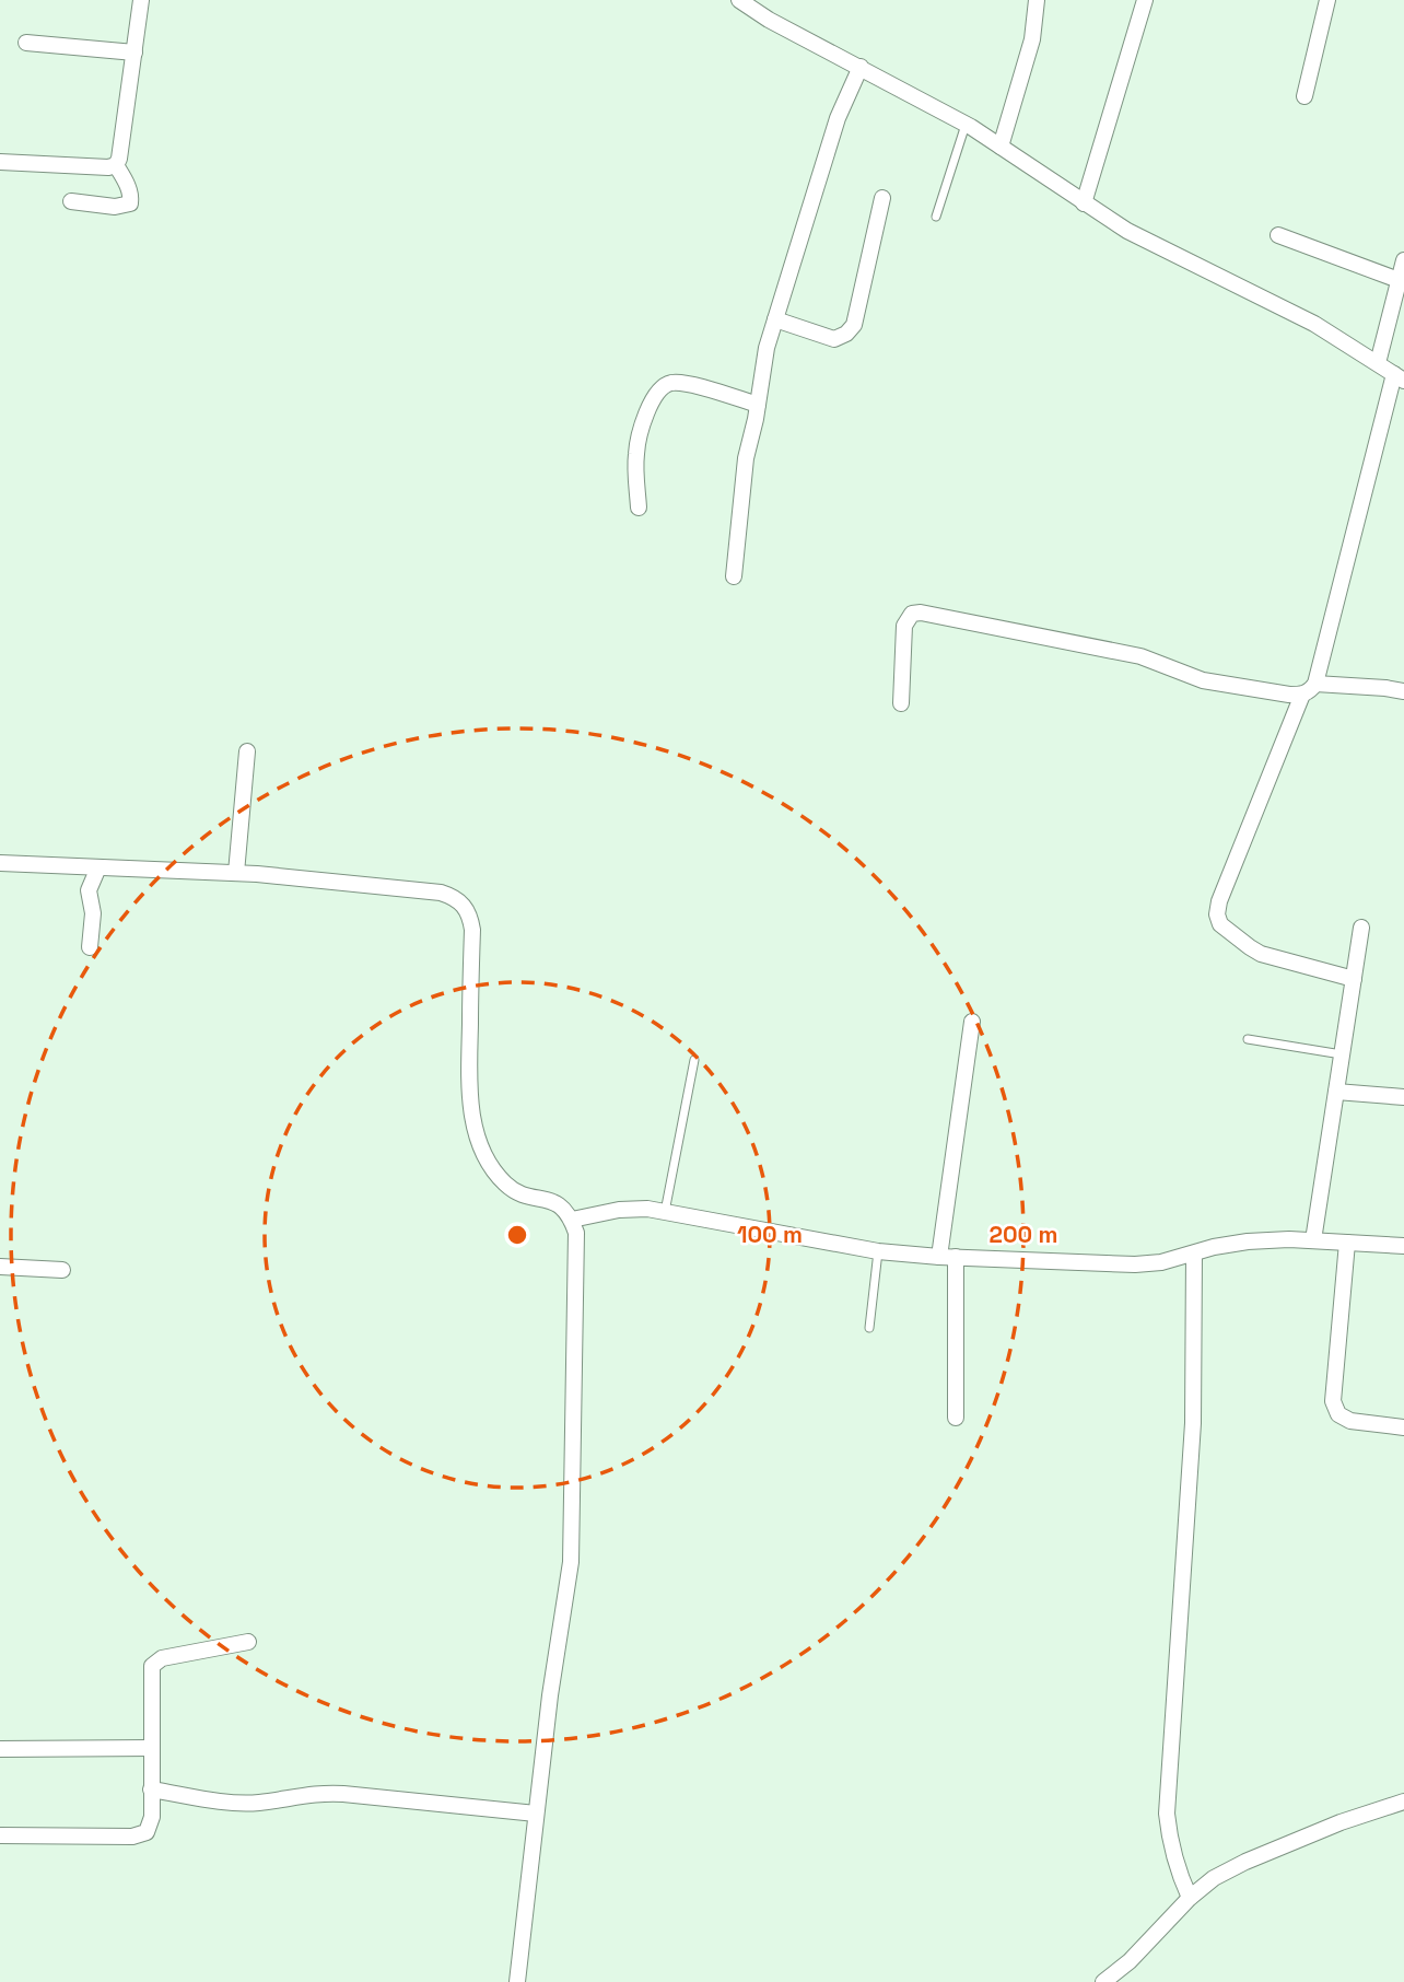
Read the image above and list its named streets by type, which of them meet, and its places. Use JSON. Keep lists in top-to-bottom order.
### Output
{
  "rings": ["100 m", "200 m"]
}
